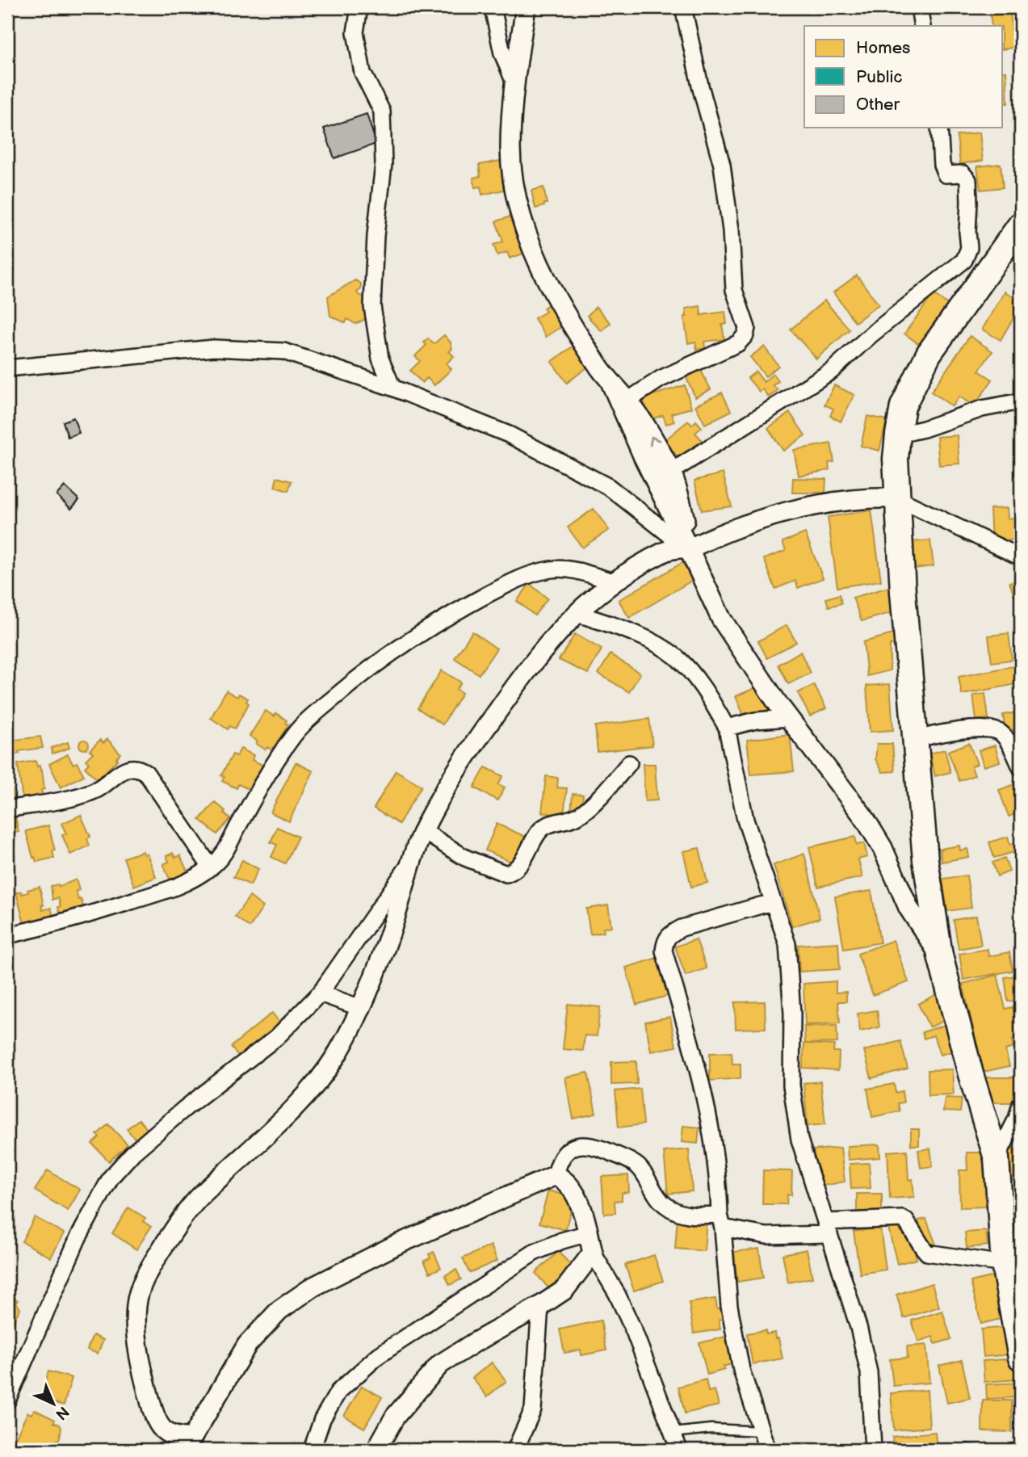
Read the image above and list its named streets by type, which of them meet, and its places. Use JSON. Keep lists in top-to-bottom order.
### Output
{
  "legend": ["Homes", "Public", "Other"],
  "north": "bottom right"
}
